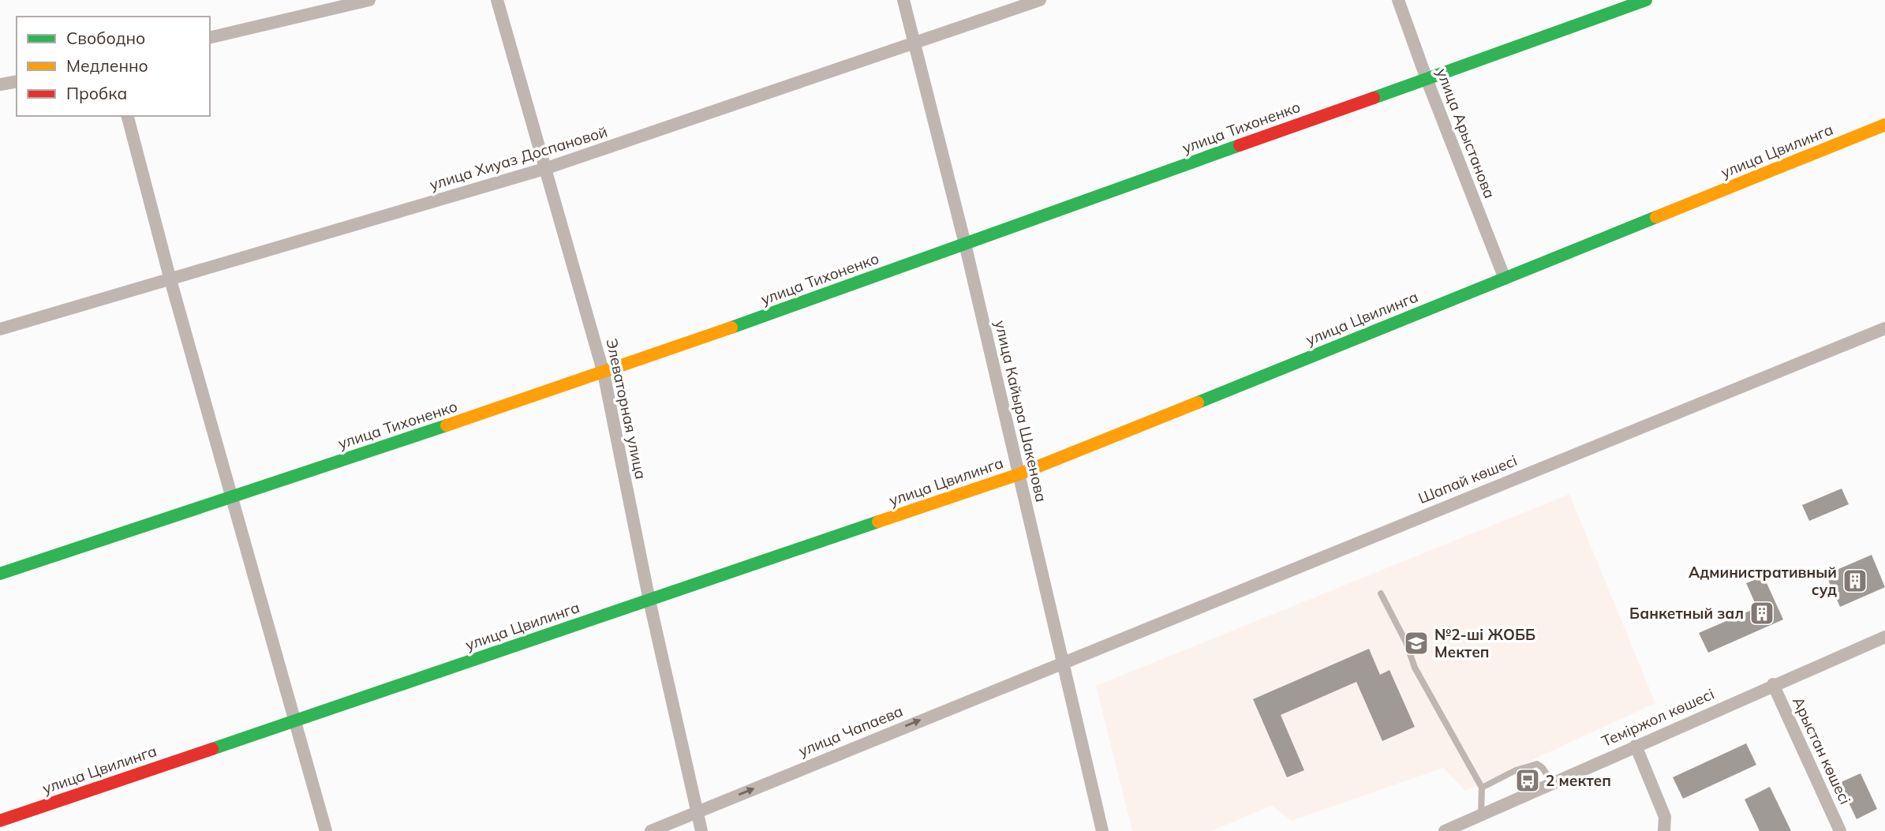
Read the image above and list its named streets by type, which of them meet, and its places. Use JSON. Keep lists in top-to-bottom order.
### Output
{
  "streets": {
    "street": [
      "улица Тихоненко",
      "улица Арыстанова",
      "улица Цвилинга",
      "улица Хиуаз Доспановой",
      "Элеваторная улица",
      "улица Кайыра Шакенова",
      "Шапай көшесі",
      "Теміржол көшесі",
      "улица Чапаева",
      "Арыстан көшесі"
    ]
  },
  "crossings": [
    ["улица Тихоненко", "улица Арыстанова"],
    ["улица Тихоненко", "Элеваторная улица"],
    ["улица Тихоненко", "улица Кайыра Шакенова"],
    ["улица Арыстанова", "улица Цвилинга"],
    ["улица Цвилинга", "Элеваторная улица"],
    ["улица Цвилинга", "улица Кайыра Шакенова"],
    ["улица Хиуаз Доспановой", "Элеваторная улица"],
    ["улица Хиуаз Доспановой", "улица Кайыра Шакенова"],
    ["Элеваторная улица", "улица Чапаева"],
    ["улица Кайыра Шакенова", "Шапай көшесі"],
    ["улица Кайыра Шакенова", "улица Чапаева"],
    ["Шапай көшесі", "улица Чапаева"],
    ["Теміржол көшесі", "Арыстан көшесі"]
  ],
  "one_way": ["улица Чапаева"],
  "places": {
    "building": ["Административный суд", "Банкетный зал"],
    "school or university": ["№2-ші ЖОББ Мектеп"],
    "bus stop": ["2 мектеп"]
  },
  "legend": ["Свободно", "Медленно", "Пробка"]
}
